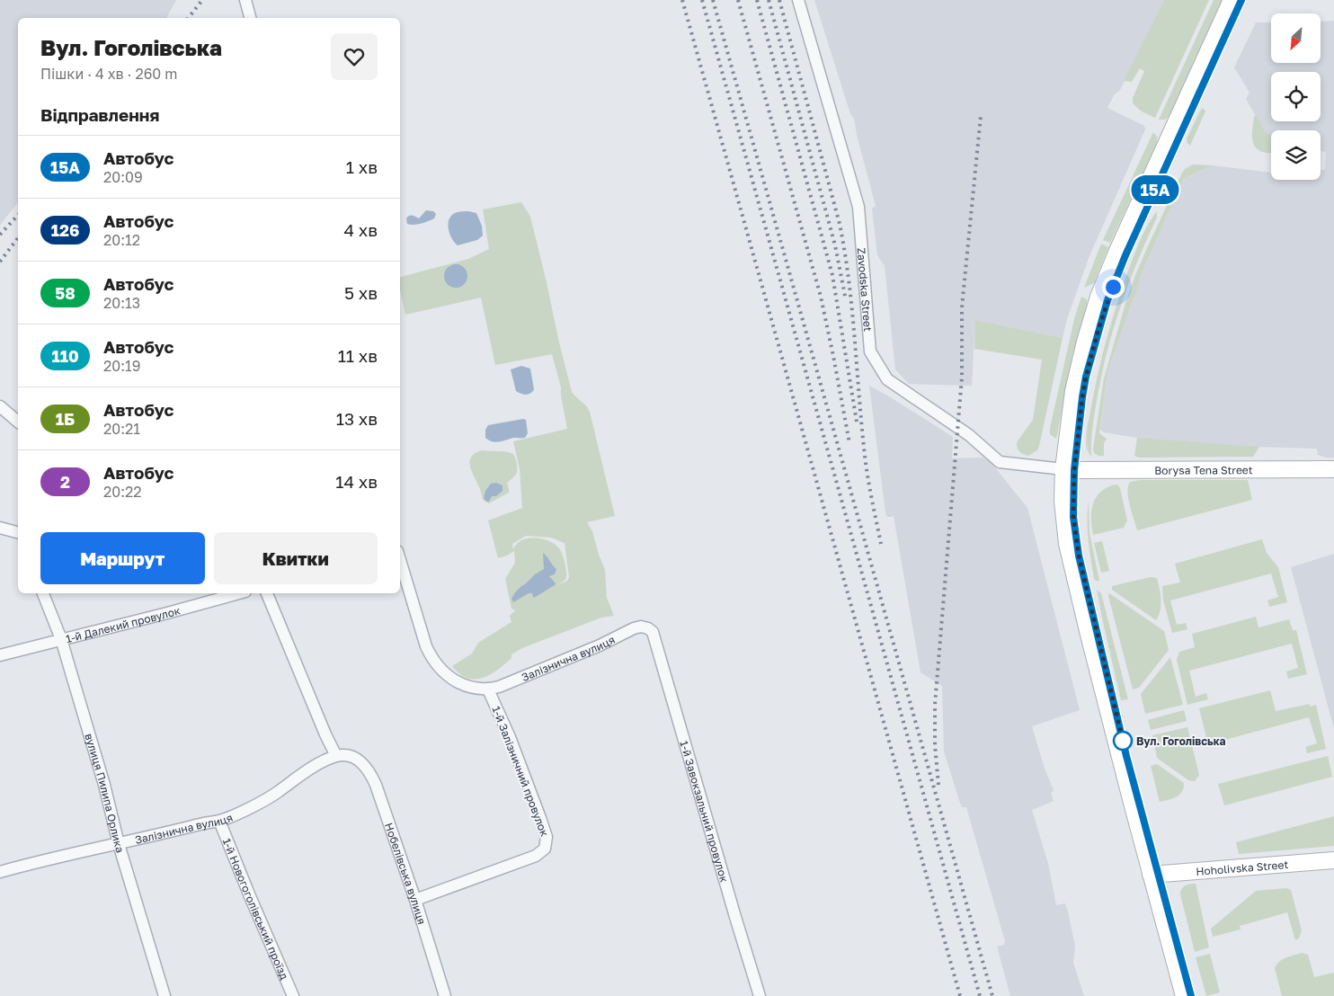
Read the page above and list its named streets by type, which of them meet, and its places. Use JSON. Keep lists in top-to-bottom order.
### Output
{
  "streets": {
    "main road": ["Borysa Tena Street", "Hoholivska Street"],
    "street": [
      "Zavodska Street",
      "1-й Далекий провулок",
      "Залізнична вулиця",
      "1-й Залізничний провулок",
      "вулиця Пилипа Орлика",
      "1-й Завокзальний провулок",
      "Нобелівська вулиця",
      "1-й Новогоголівський проїзд"
    ]
  },
  "crossings": [
    ["Zavodska Street", "Borysa Tena Street"],
    ["1-й Далекий провулок", "вулиця Пилипа Орлика"],
    ["Залізнична вулиця", "1-й Залізничний провулок"],
    ["Залізнична вулиця", "вулиця Пилипа Орлика"],
    ["Залізнична вулиця", "1-й Завокзальний провулок"],
    ["Залізнична вулиця", "Нобелівська вулиця"],
    ["Залізнична вулиця", "1-й Новогоголівський проїзд"],
    ["1-й Залізничний провулок", "Нобелівська вулиця"]
  ],
  "places": ["Вул. Гоголівська"],
  "lines": ["bus line 15A"],
  "north": "bottom left",
  "page": {
    "on_map": "15A",
    "heading": [
      ["Вул. Гоголівська", "Пішки · 4 хв · 260 m"],
      "Відправлення"
    ],
    "list": [
      {
        "mark": "15A",
        "name": "Автобус",
        "note": "20:09",
        "value": "1 хв"
      },
      {
        "mark": "126",
        "name": "Автобус",
        "note": "20:12",
        "value": "4 хв"
      },
      {
        "mark": "58",
        "name": "Автобус",
        "note": "20:13",
        "value": "5 хв"
      },
      {
        "mark": "110",
        "name": "Автобус",
        "note": "20:19",
        "value": "11 хв"
      },
      {
        "mark": "1Б",
        "name": "Автобус",
        "note": "20:21",
        "value": "13 хв"
      },
      {
        "mark": "2",
        "name": "Автобус",
        "note": "20:22",
        "value": "14 хв"
      }
    ],
    "buttons": ["Маршрут", "Квитки"]
  }
}
